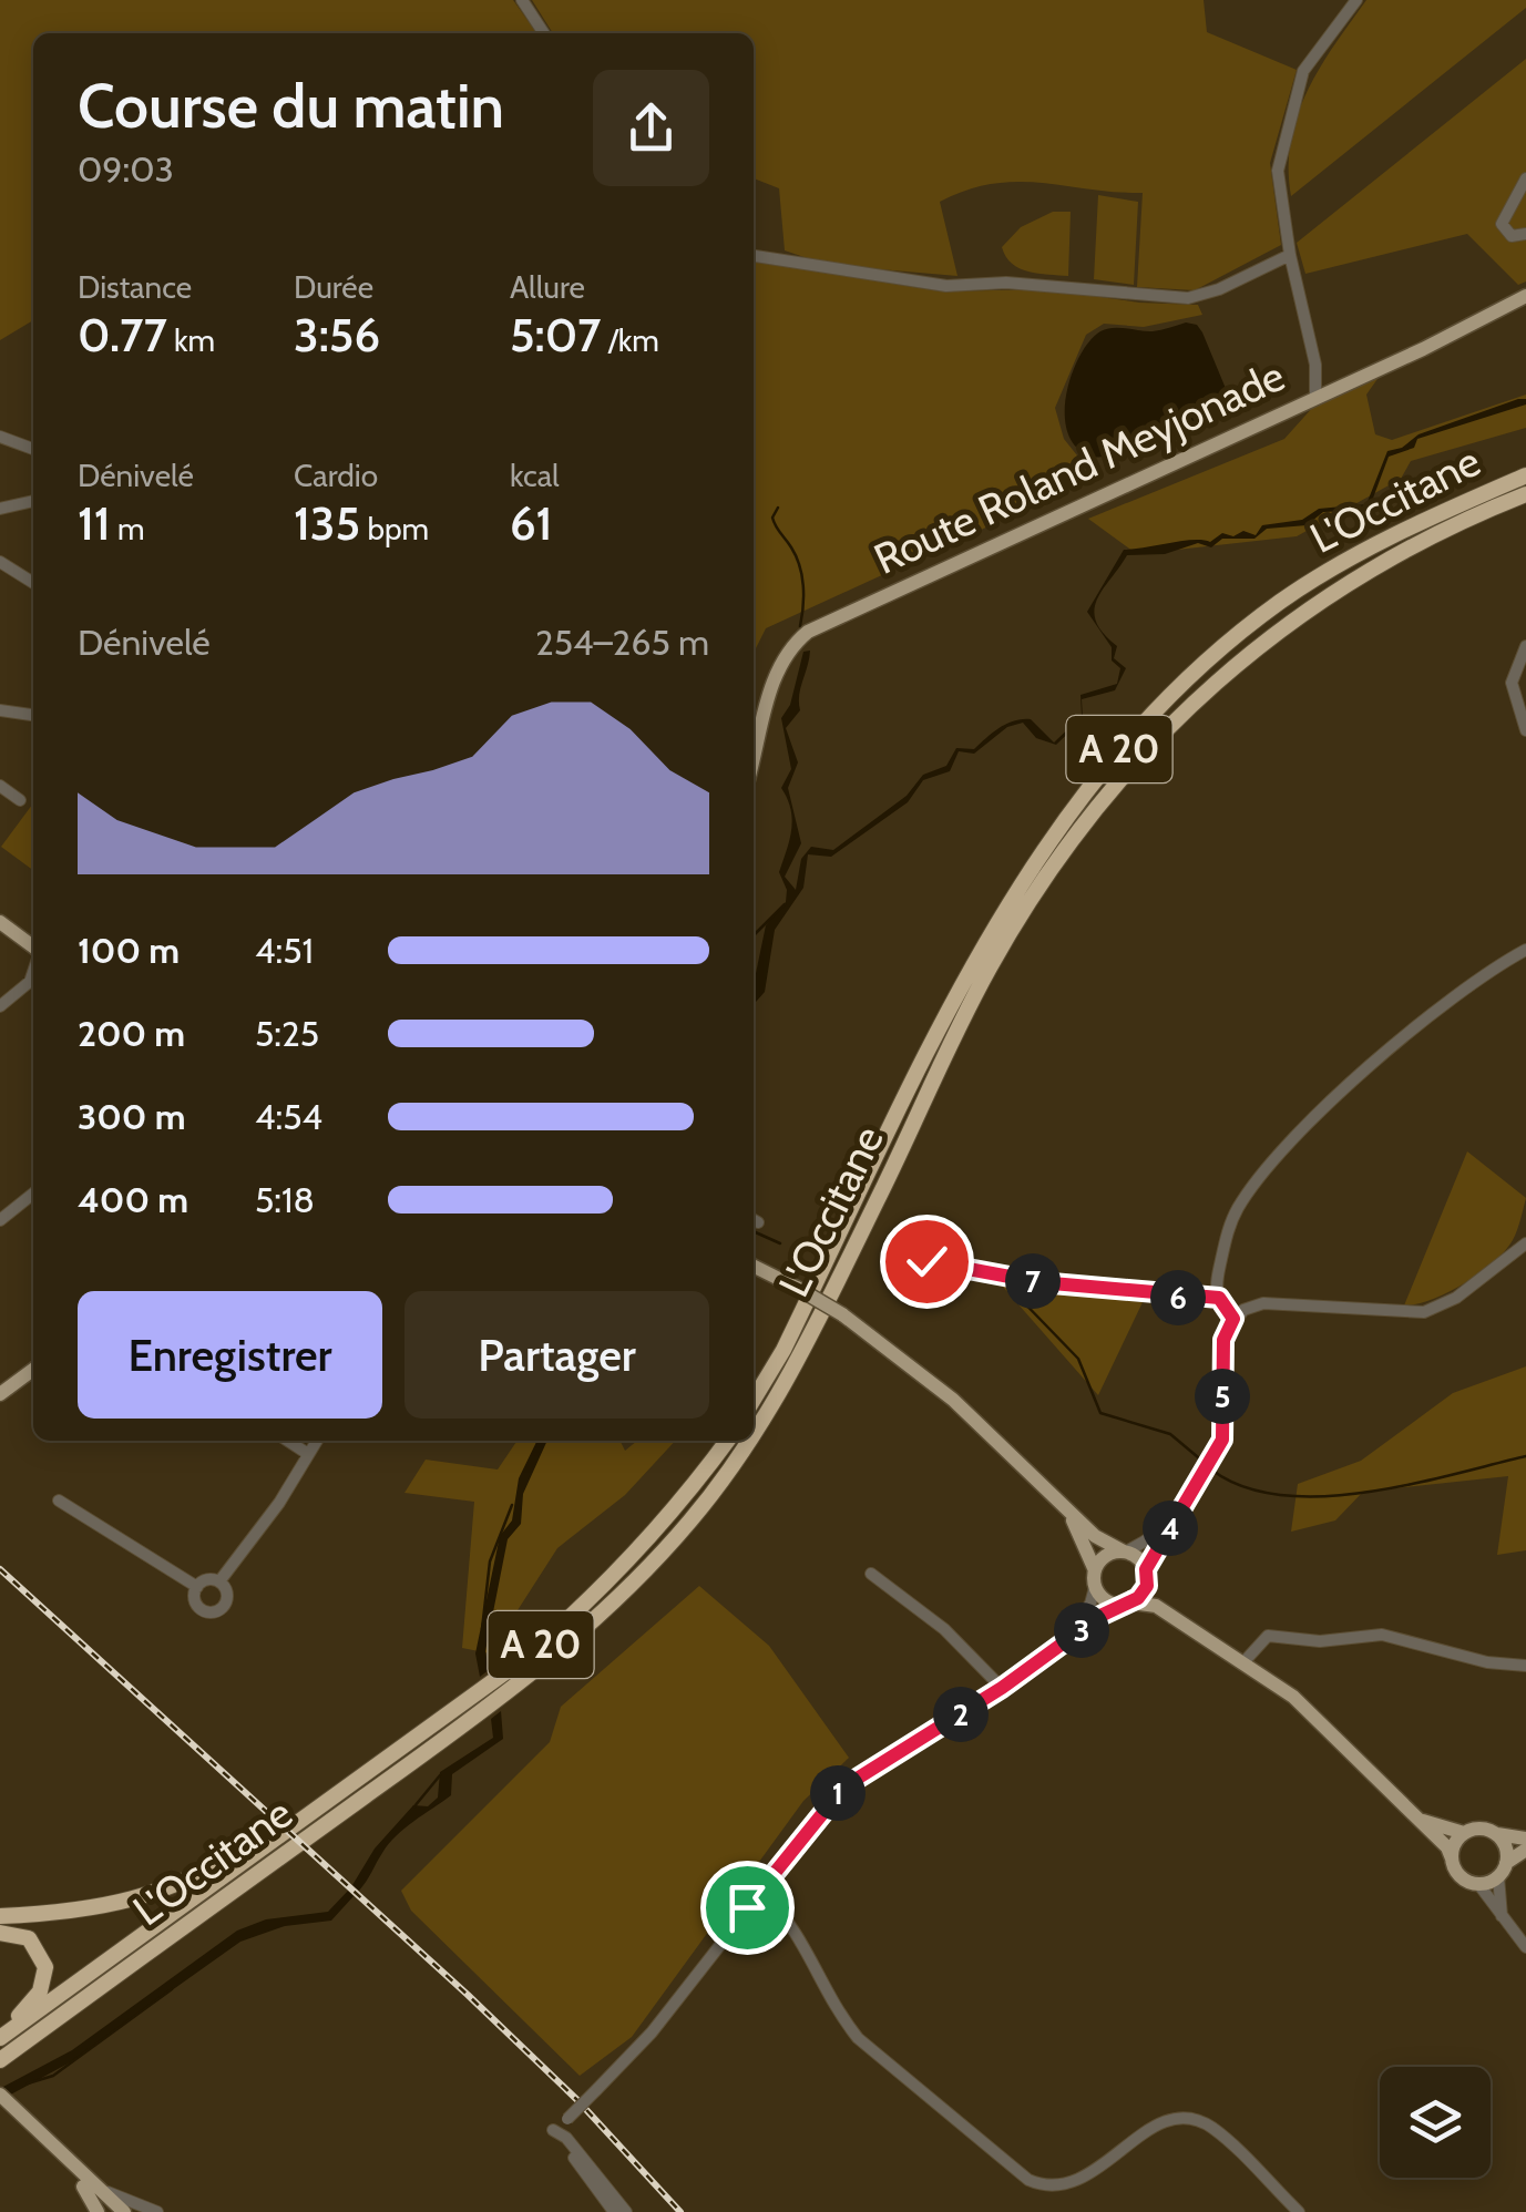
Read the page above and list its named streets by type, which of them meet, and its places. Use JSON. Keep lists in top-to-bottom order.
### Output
{
  "streets": {
    "highway": ["L'Occitane", "A 20"],
    "main road": ["Route Roland Meyjonade"]
  },
  "page": {
    "heading": ["Course du matin", "09:03"],
    "stats": [
      ["Distance", "0.77 km"],
      ["Durée", "3:56"],
      ["Allure", "5:07 /km"],
      ["Dénivelé", "11 m"],
      ["Cardio", "135 bpm"],
      ["kcal", "61"]
    ],
    "chart": ["Dénivelé", "254–265 m"],
    "list": [
      {
        "name": "100 m",
        "note": "4:51"
      },
      {
        "name": "200 m",
        "note": "5:25"
      },
      {
        "name": "300 m",
        "note": "4:54"
      },
      {
        "name": "400 m",
        "note": "5:18"
      }
    ],
    "pins": [
      "7",
      "6",
      "5",
      "4",
      "3",
      "2",
      "1"
    ],
    "buttons": ["Enregistrer", "Partager"]
  }
}
